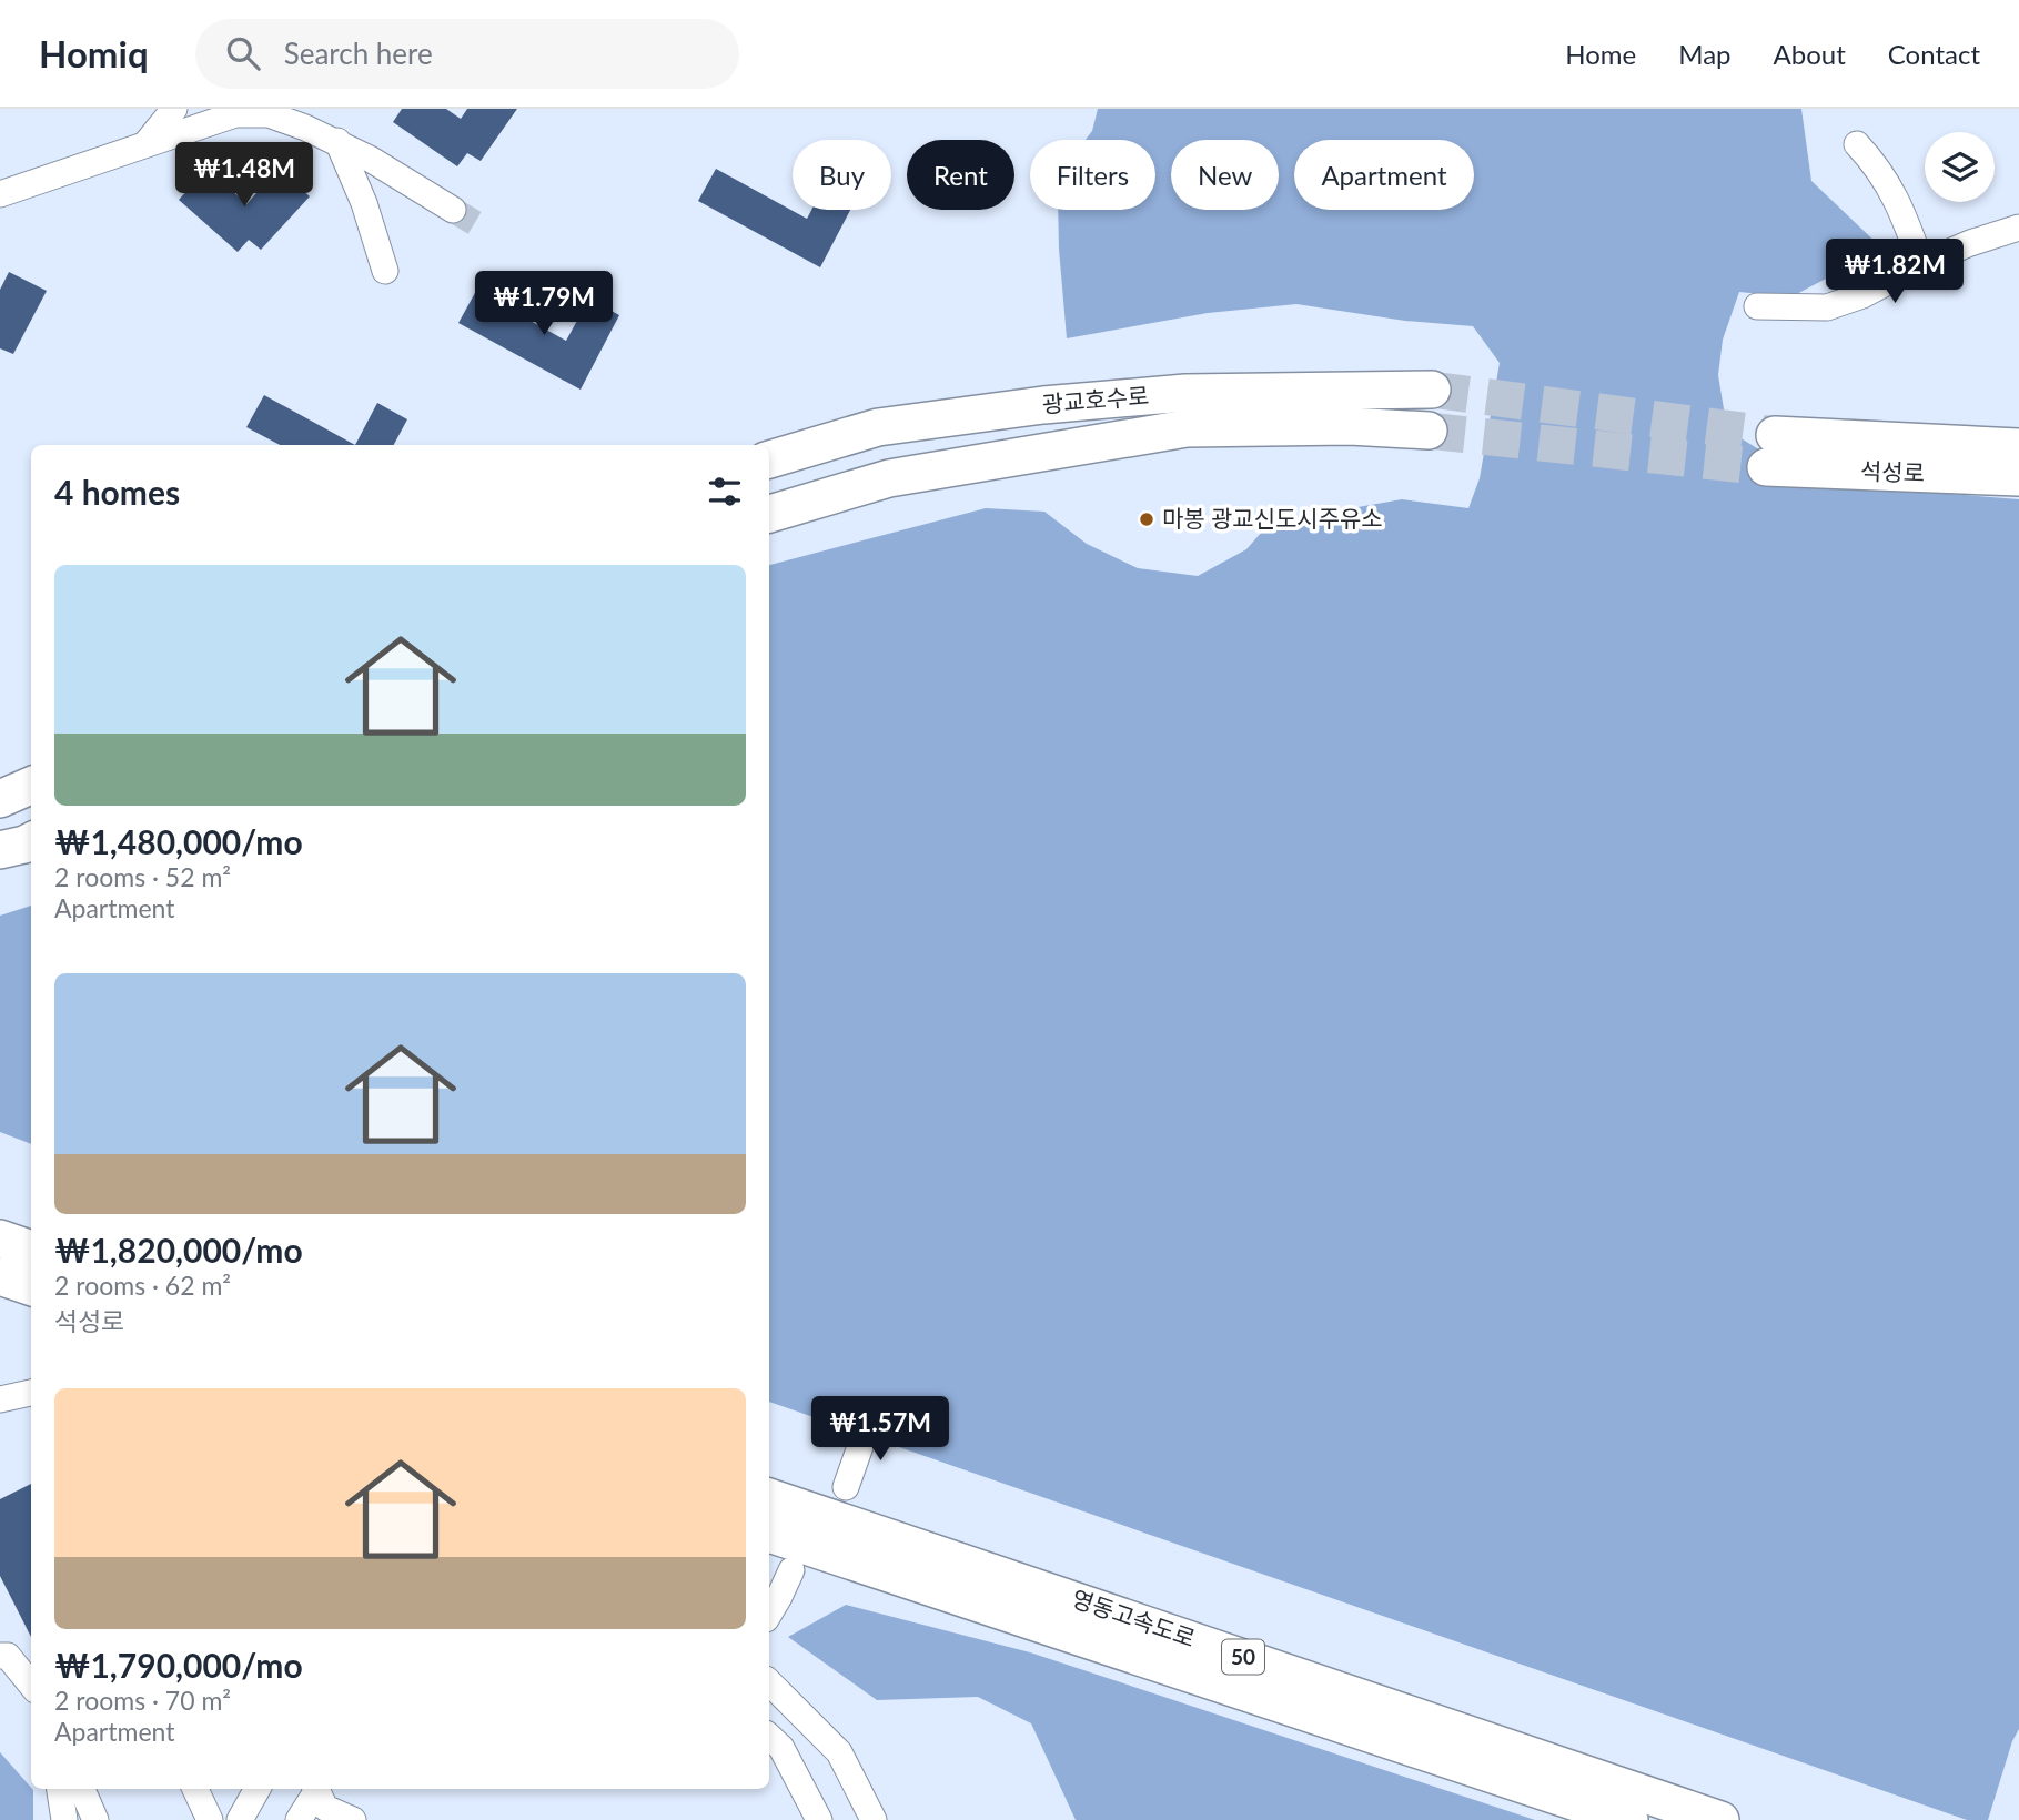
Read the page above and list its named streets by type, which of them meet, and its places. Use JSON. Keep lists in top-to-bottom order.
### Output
{
  "streets": {
    "highway": [
      "광교호수로",
      "석성로",
      "영동고속도로",
      "50"
    ]
  },
  "places": ["마봉 광교신도시주유소"],
  "page": {
    "header": "Homiq",
    "search": "Search here",
    "nav": [
      "Home",
      "Map",
      "About",
      "Contact"
    ],
    "chip": [
      "Buy",
      "Rent",
      "Filters",
      "New",
      "Apartment"
    ],
    "price": [
      "₩1.48M",
      "₩1.82M",
      "₩1.79M",
      "₩1.57M"
    ],
    "heading": "4 homes",
    "list": [
      {
        "name": "₩1,480,000/mo",
        "note": "2 rooms · 52 m² · Apartment"
      },
      {
        "name": "₩1,820,000/mo",
        "note": "2 rooms · 62 m² · 석성로"
      },
      {
        "name": "₩1,790,000/mo",
        "note": "2 rooms · 70 m² · Apartment"
      }
    ]
  }
}
